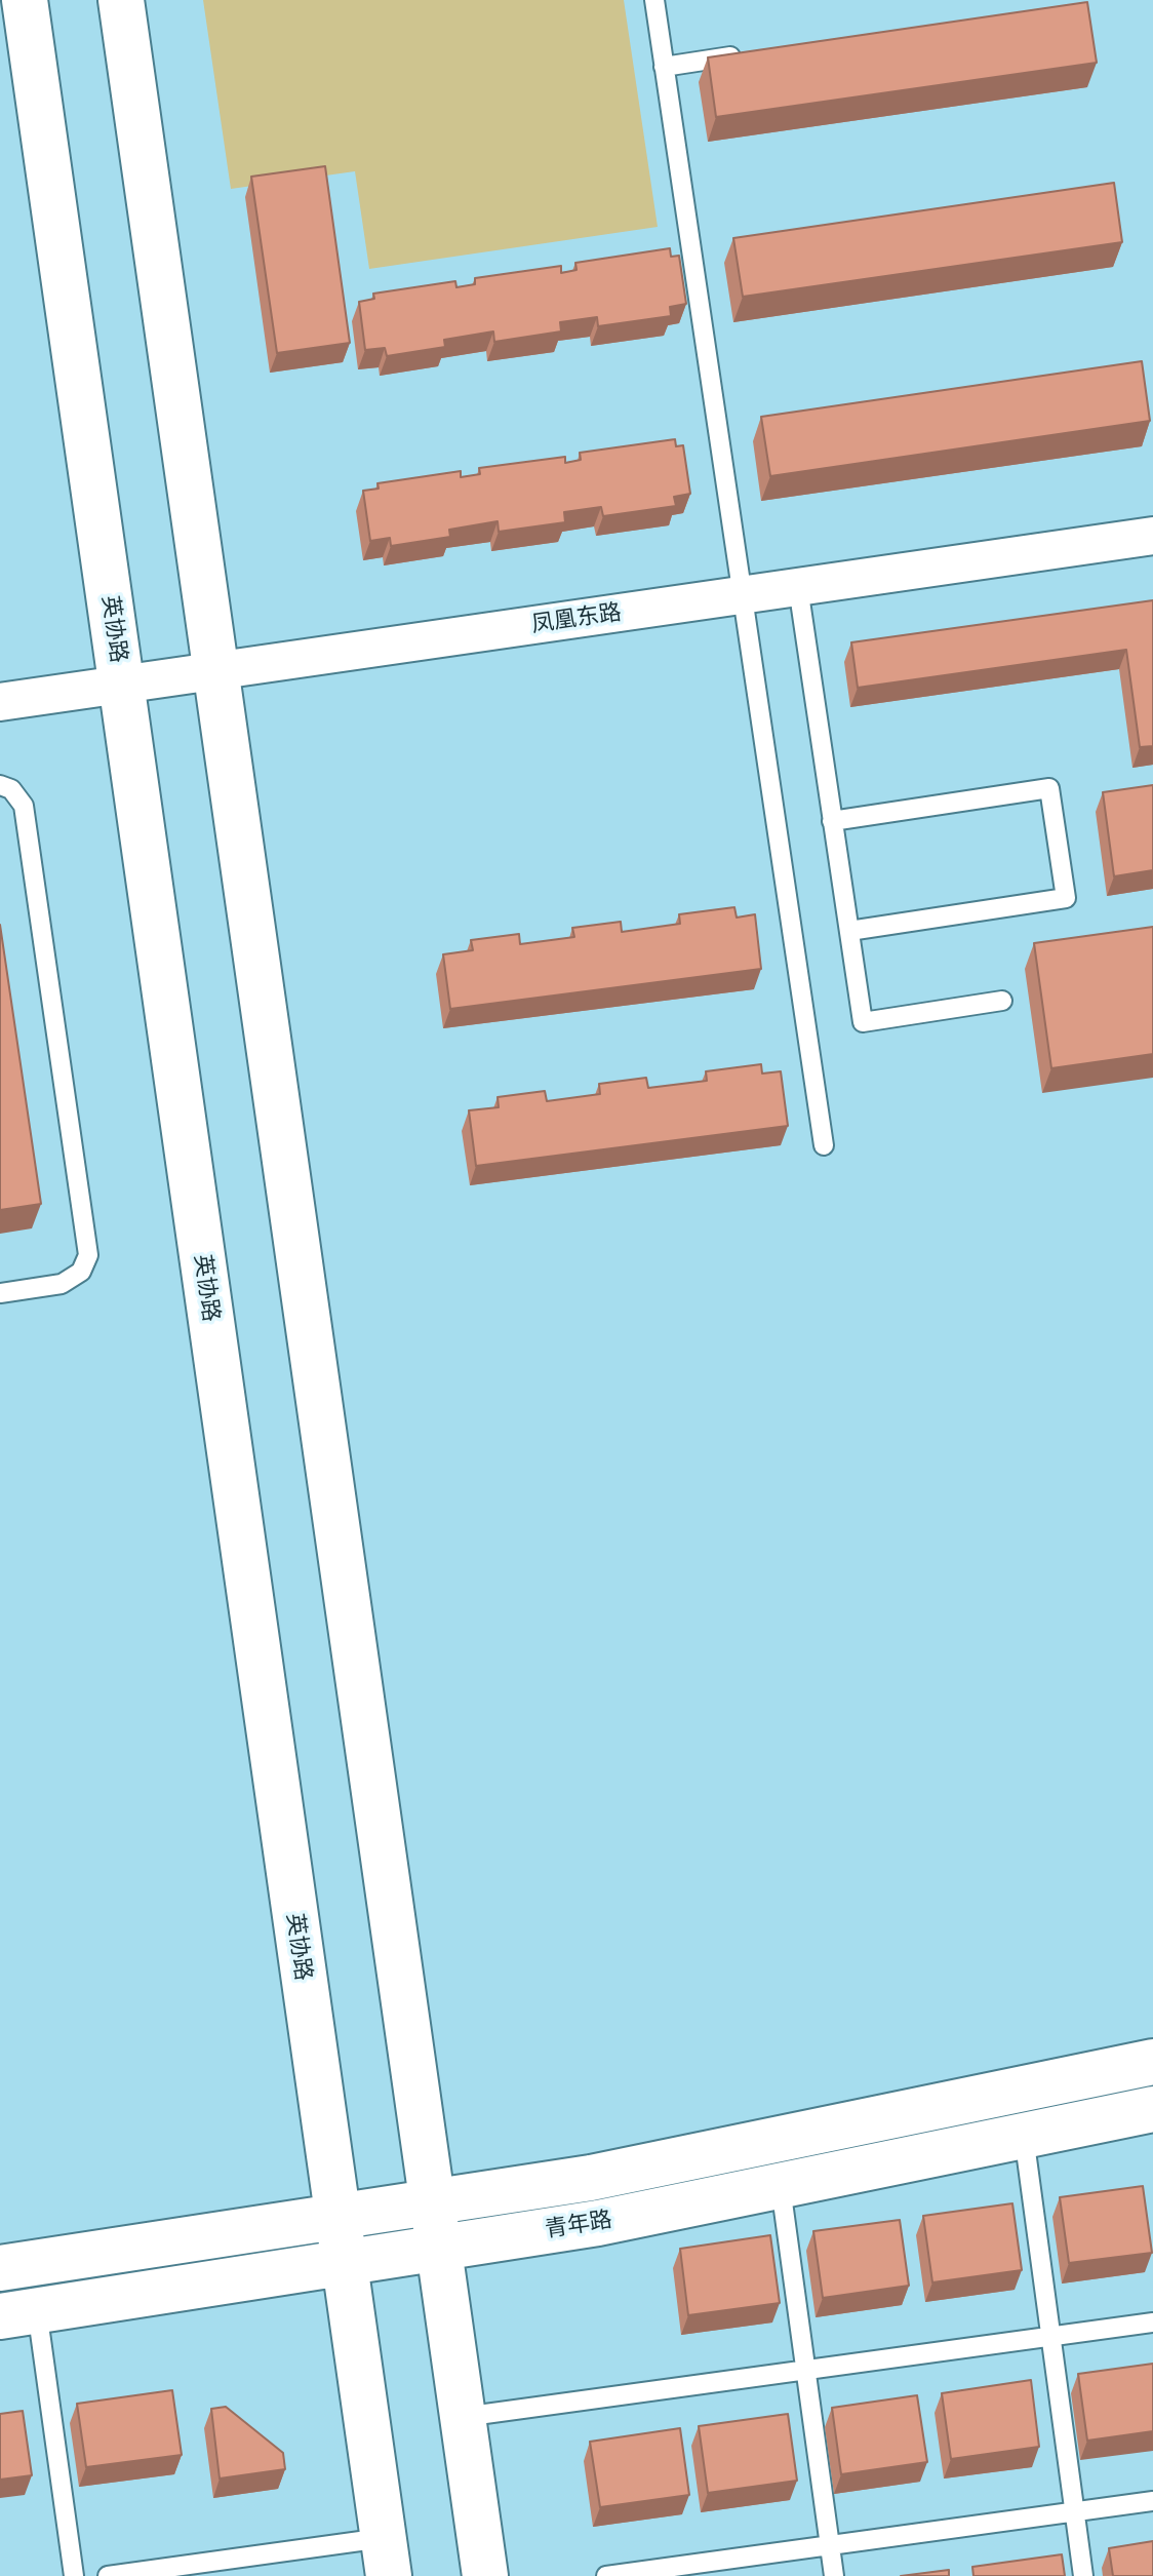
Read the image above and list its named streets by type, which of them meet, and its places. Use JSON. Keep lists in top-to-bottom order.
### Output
{
  "streets": {
    "street": ["凤凰东路", "英协路", "青年路"]
  },
  "crossings": [
    ["凤凰东路", "英协路"],
    ["英协路", "青年路"]
  ]
}
